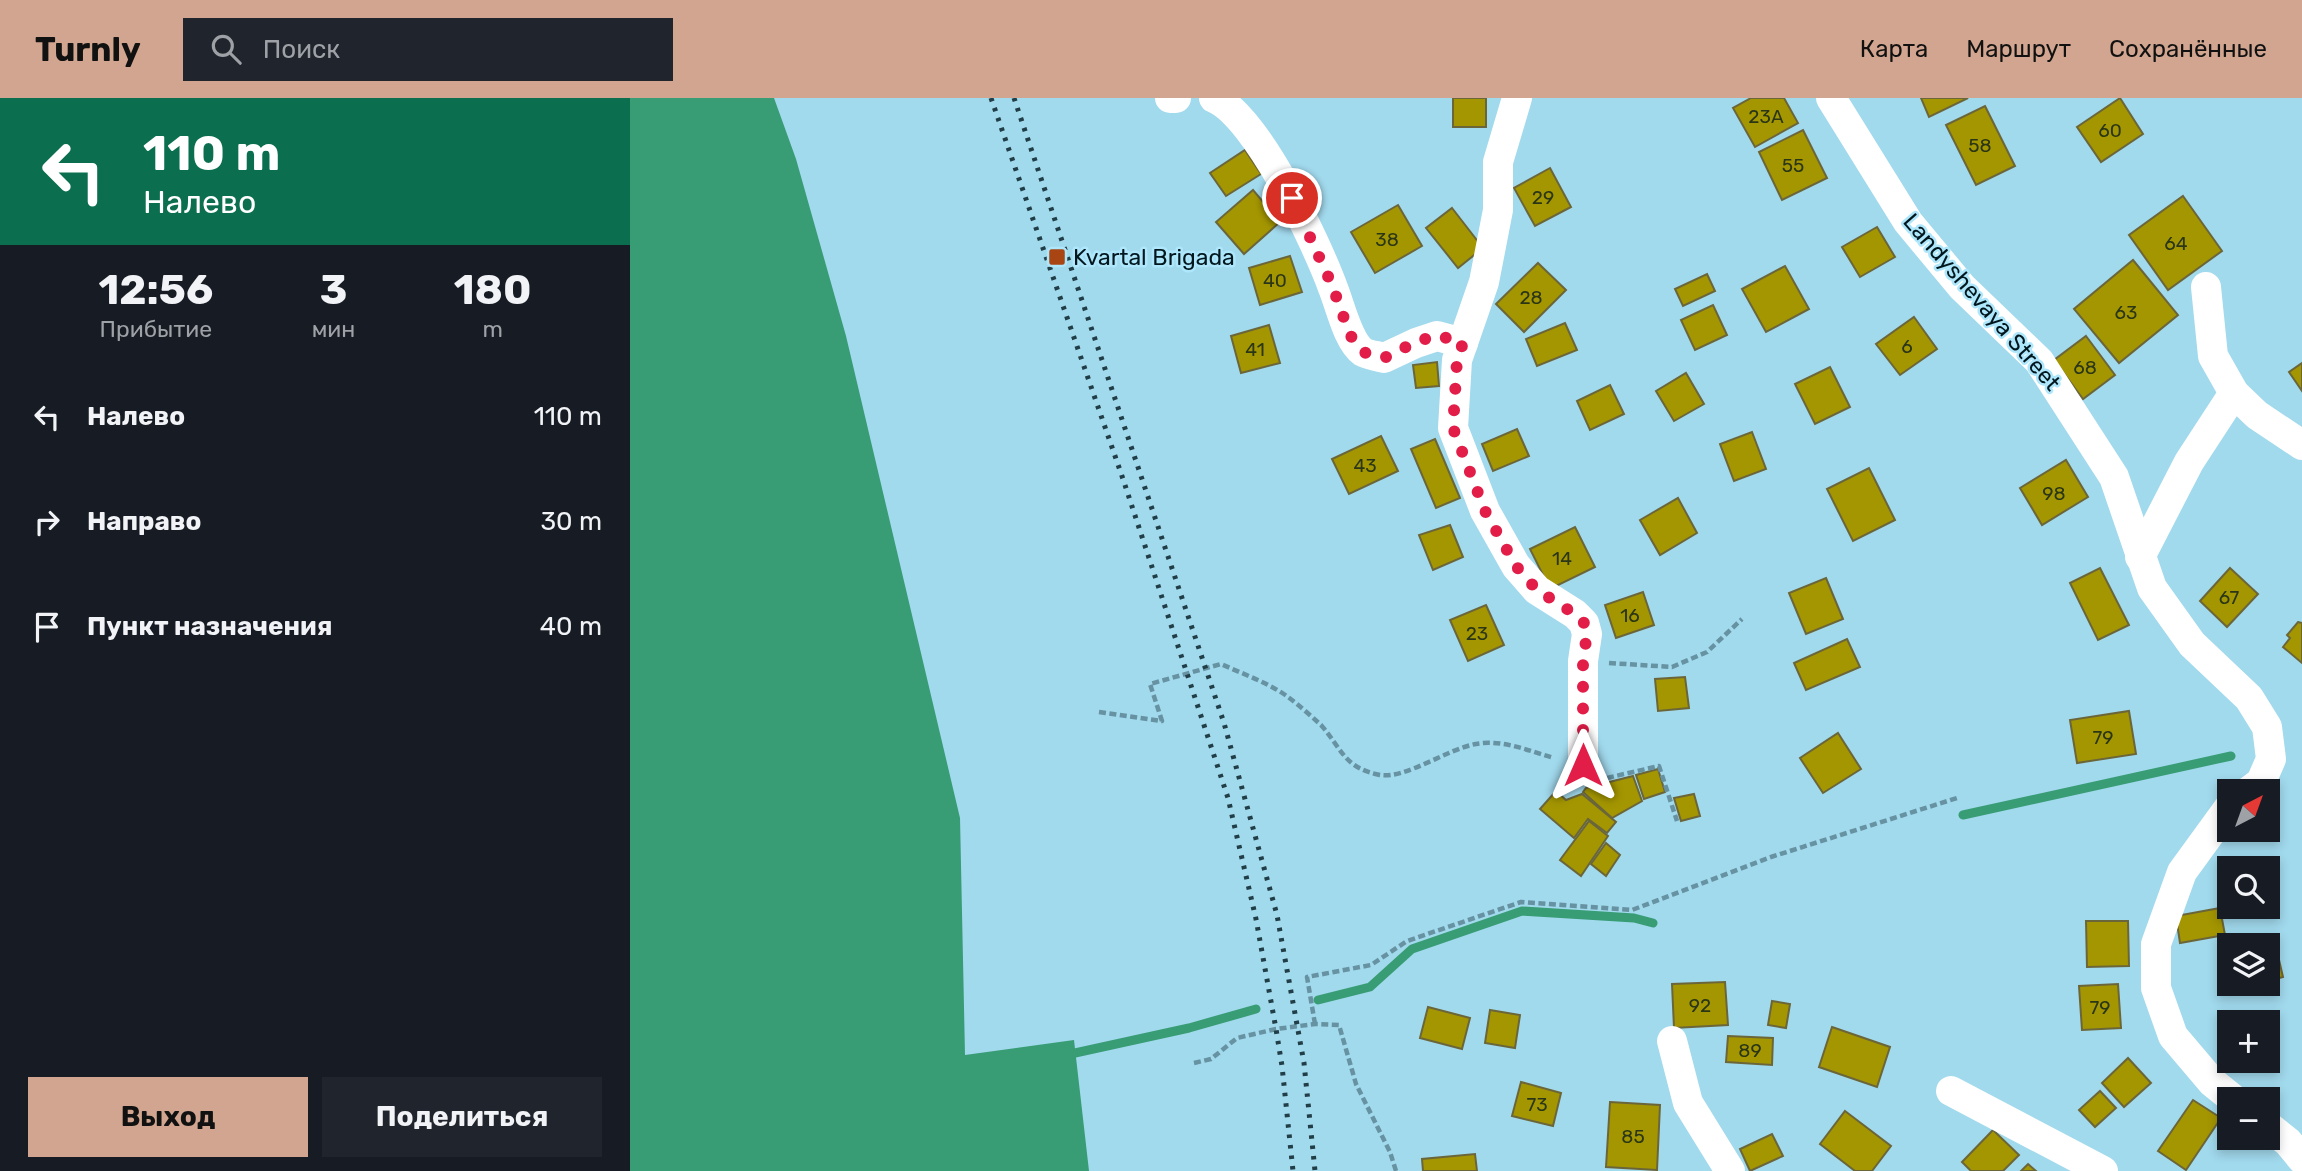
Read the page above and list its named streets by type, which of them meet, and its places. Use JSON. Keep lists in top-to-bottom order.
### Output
{
  "streets": {
    "street": ["Landyshevaya Street"]
  },
  "places": {
    "transit": ["Kvartal Brigada"]
  },
  "house_numbers": [
    "23А",
    "60",
    "58",
    "55",
    "29",
    "38",
    "64",
    "40",
    "28",
    "63",
    "6",
    "41",
    "68",
    "43",
    "98",
    "14",
    "67",
    "16",
    "23",
    "79",
    "92",
    "79",
    "89",
    "73",
    "85"
  ],
  "north": "top right",
  "page": {
    "header": "Turnly",
    "search": "Поиск",
    "nav": ["Карта", "Маршрут", "Сохранённые"],
    "turn": ["110 m", "Налево"],
    "eta": [
      "12:56",
      "Прибытие",
      "3",
      "мин",
      "180",
      "m"
    ],
    "list": [
      {
        "name": "Налево",
        "value": "110 m"
      },
      {
        "name": "Направо",
        "value": "30 m"
      },
      {
        "name": "Пункт назначения",
        "value": "40 m"
      }
    ],
    "map_buttons": ["+", "−"],
    "buttons": ["Выход", "Поделиться"]
  }
}
